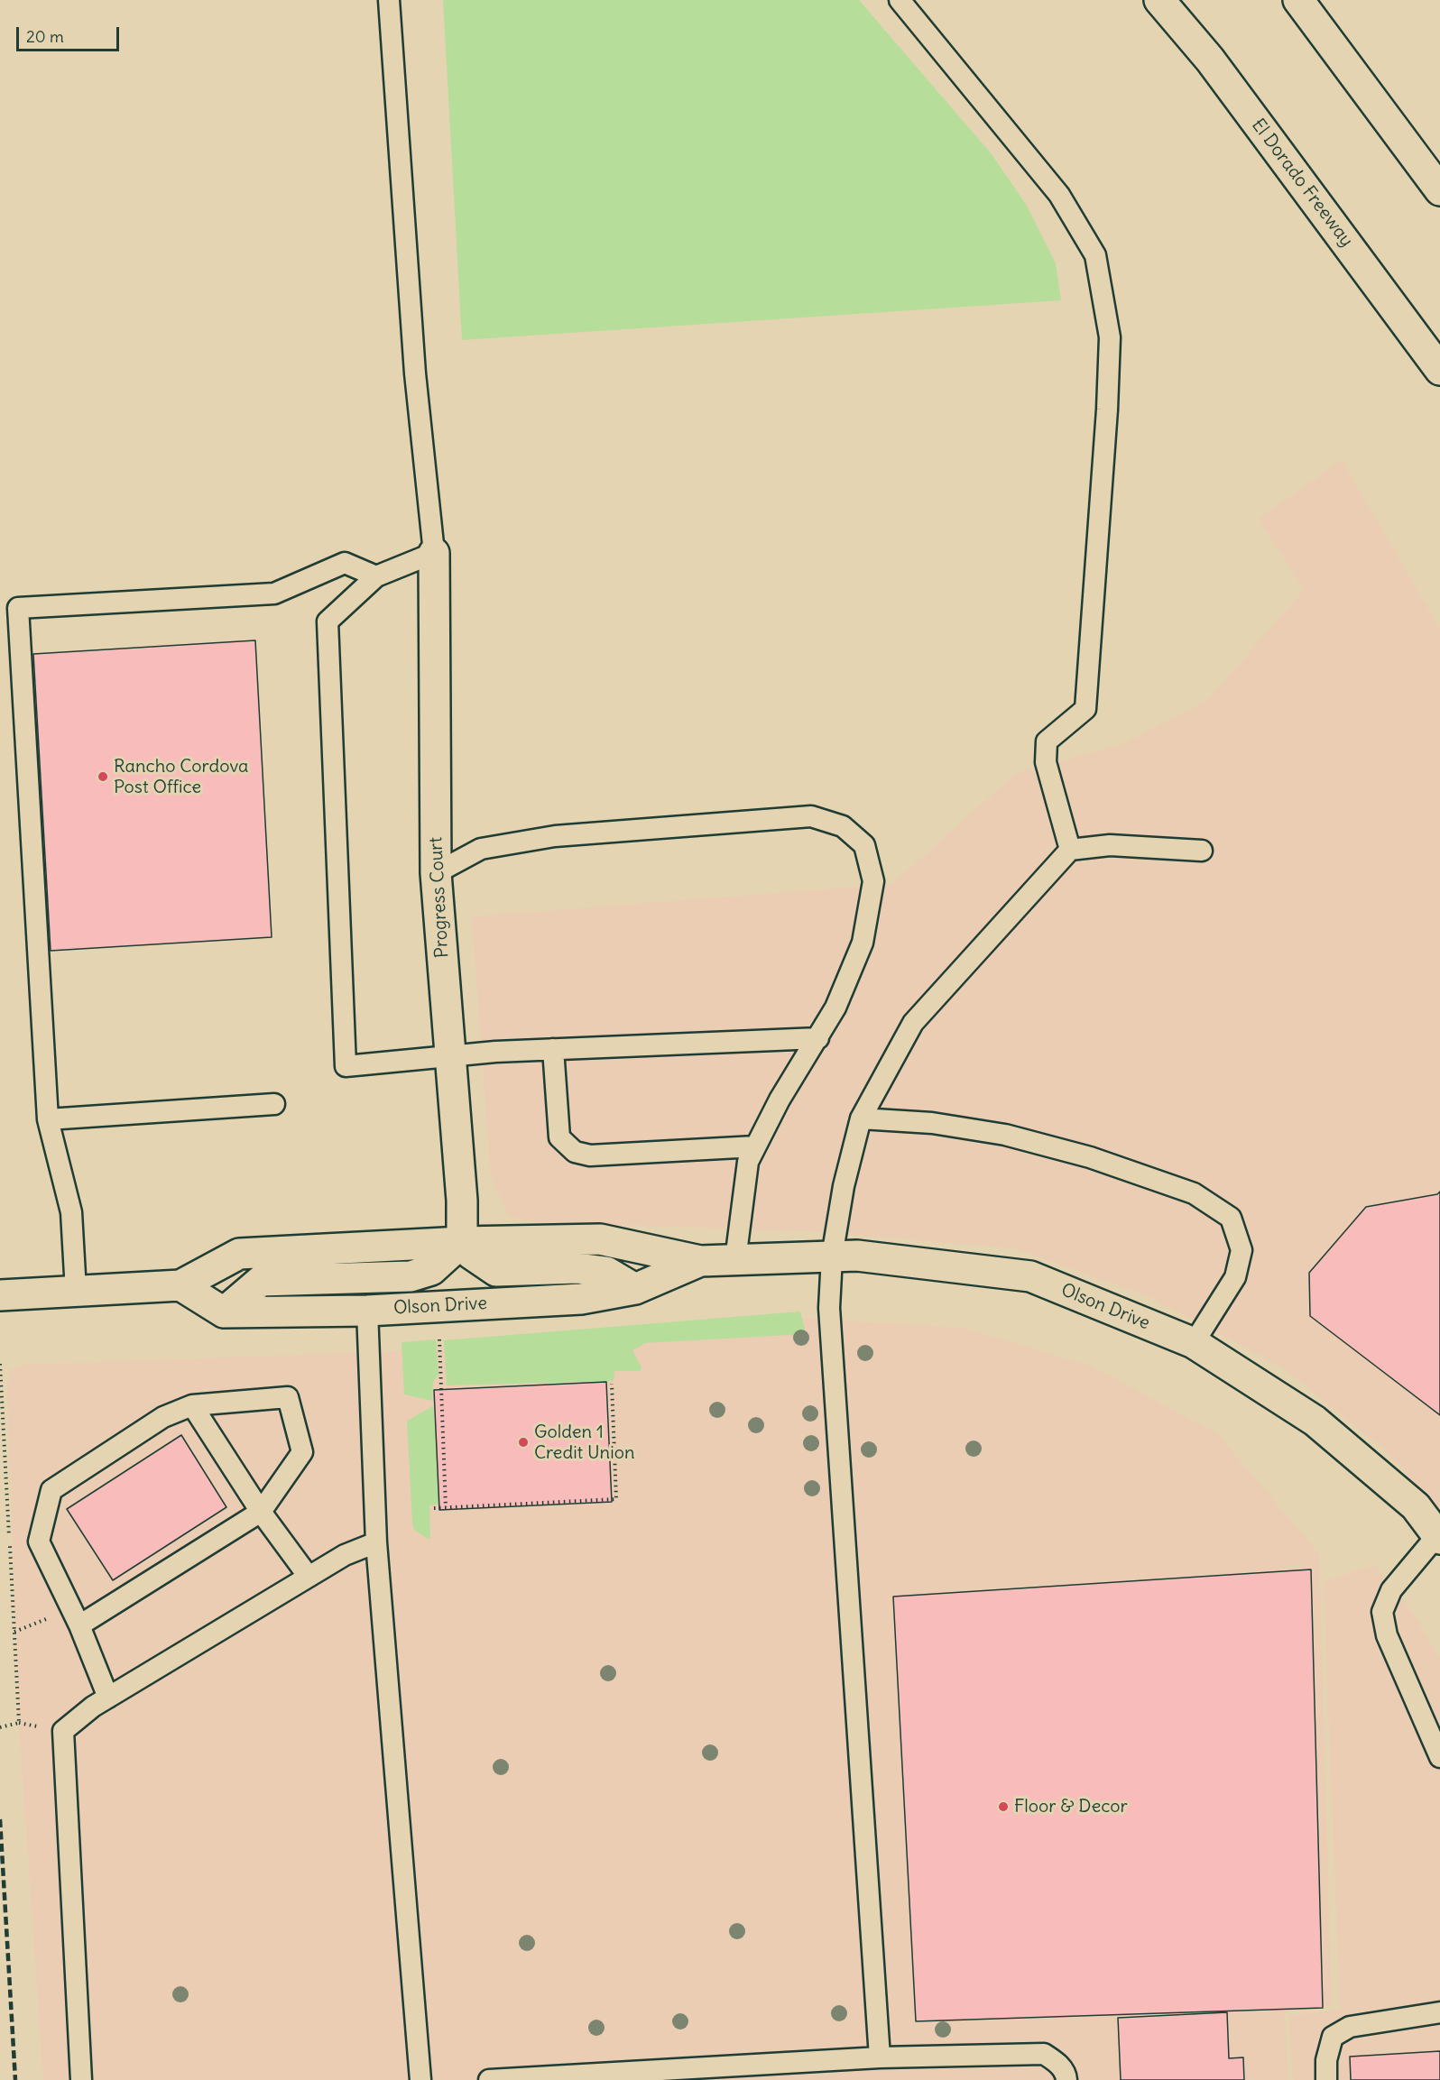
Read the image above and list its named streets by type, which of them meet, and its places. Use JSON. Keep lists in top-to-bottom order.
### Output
{
  "streets": {
    "main road": ["El Dorado Freeway", "Progress Court", "Olson Drive"]
  },
  "crossings": [
    ["Progress Court", "Olson Drive"]
  ],
  "places": ["Rancho Cordova Post Office", "Golden 1 Credit Union", "Floor & Decor"],
  "scale_bar": "20 m"
}
